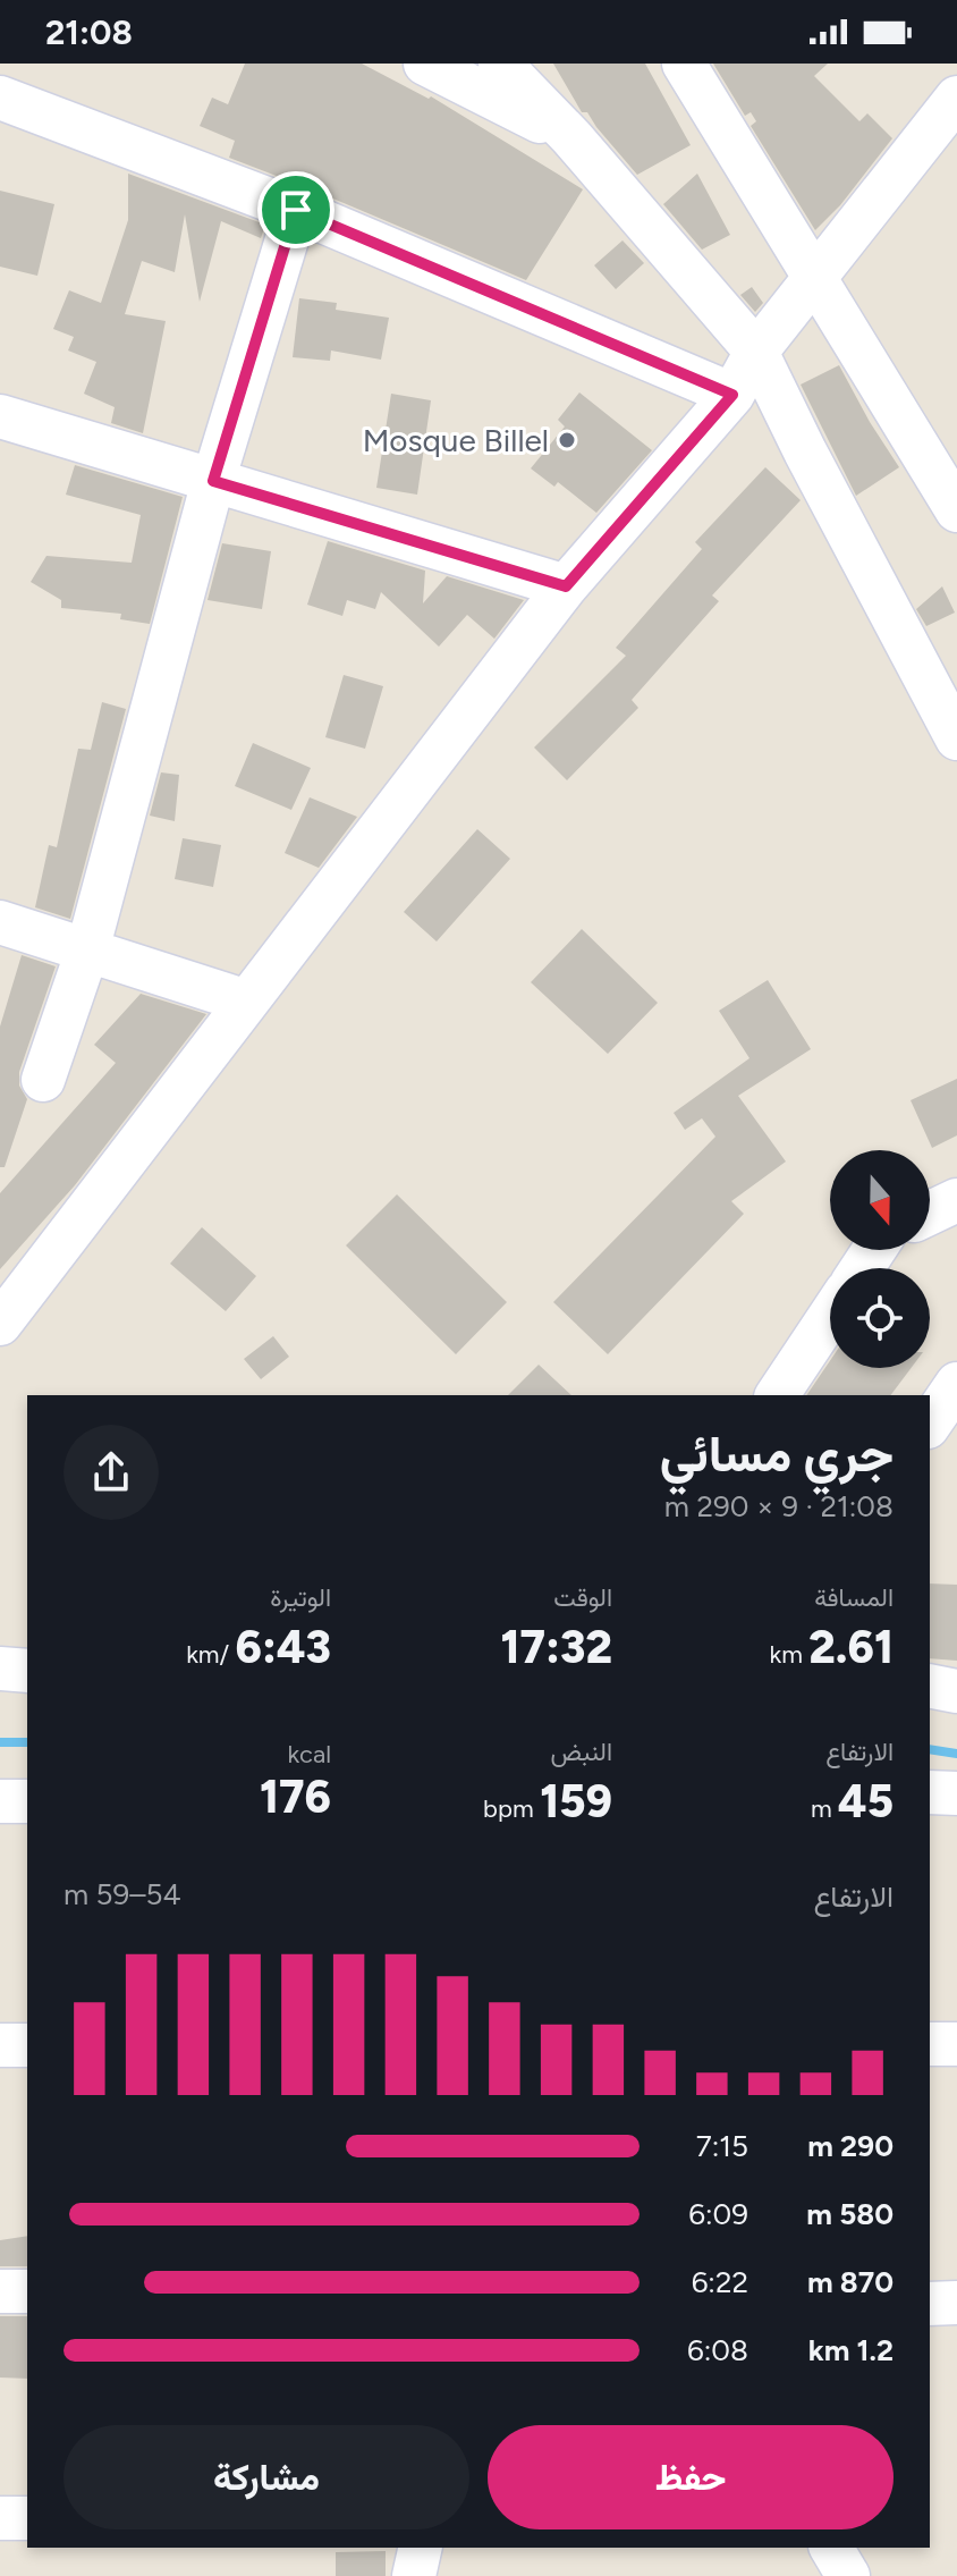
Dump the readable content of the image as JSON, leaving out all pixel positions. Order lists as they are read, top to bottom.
{
  "places": ["Mosque Billel"],
  "north": "bottom",
  "page": {
    "status": "21:08",
    "heading": ["جري مسائي", "21:08 · 9 × 290 m"],
    "stats": [
      ["المسافة", "2.61 km"],
      ["الوقت", "17:32"],
      ["الوتيرة", "6:43 /km"],
      ["الارتفاع", "45 m"],
      ["النبض", "159 bpm"],
      ["kcal", "176"]
    ],
    "chart": ["الارتفاع", "54–59 m"],
    "list": [
      {
        "name": "290 m",
        "note": "7:15"
      },
      {
        "name": "580 m",
        "note": "6:09"
      },
      {
        "name": "870 m",
        "note": "6:22"
      },
      {
        "name": "1.2 km",
        "note": "6:08"
      }
    ],
    "buttons": ["حفظ", "مشاركة"]
  }
}
